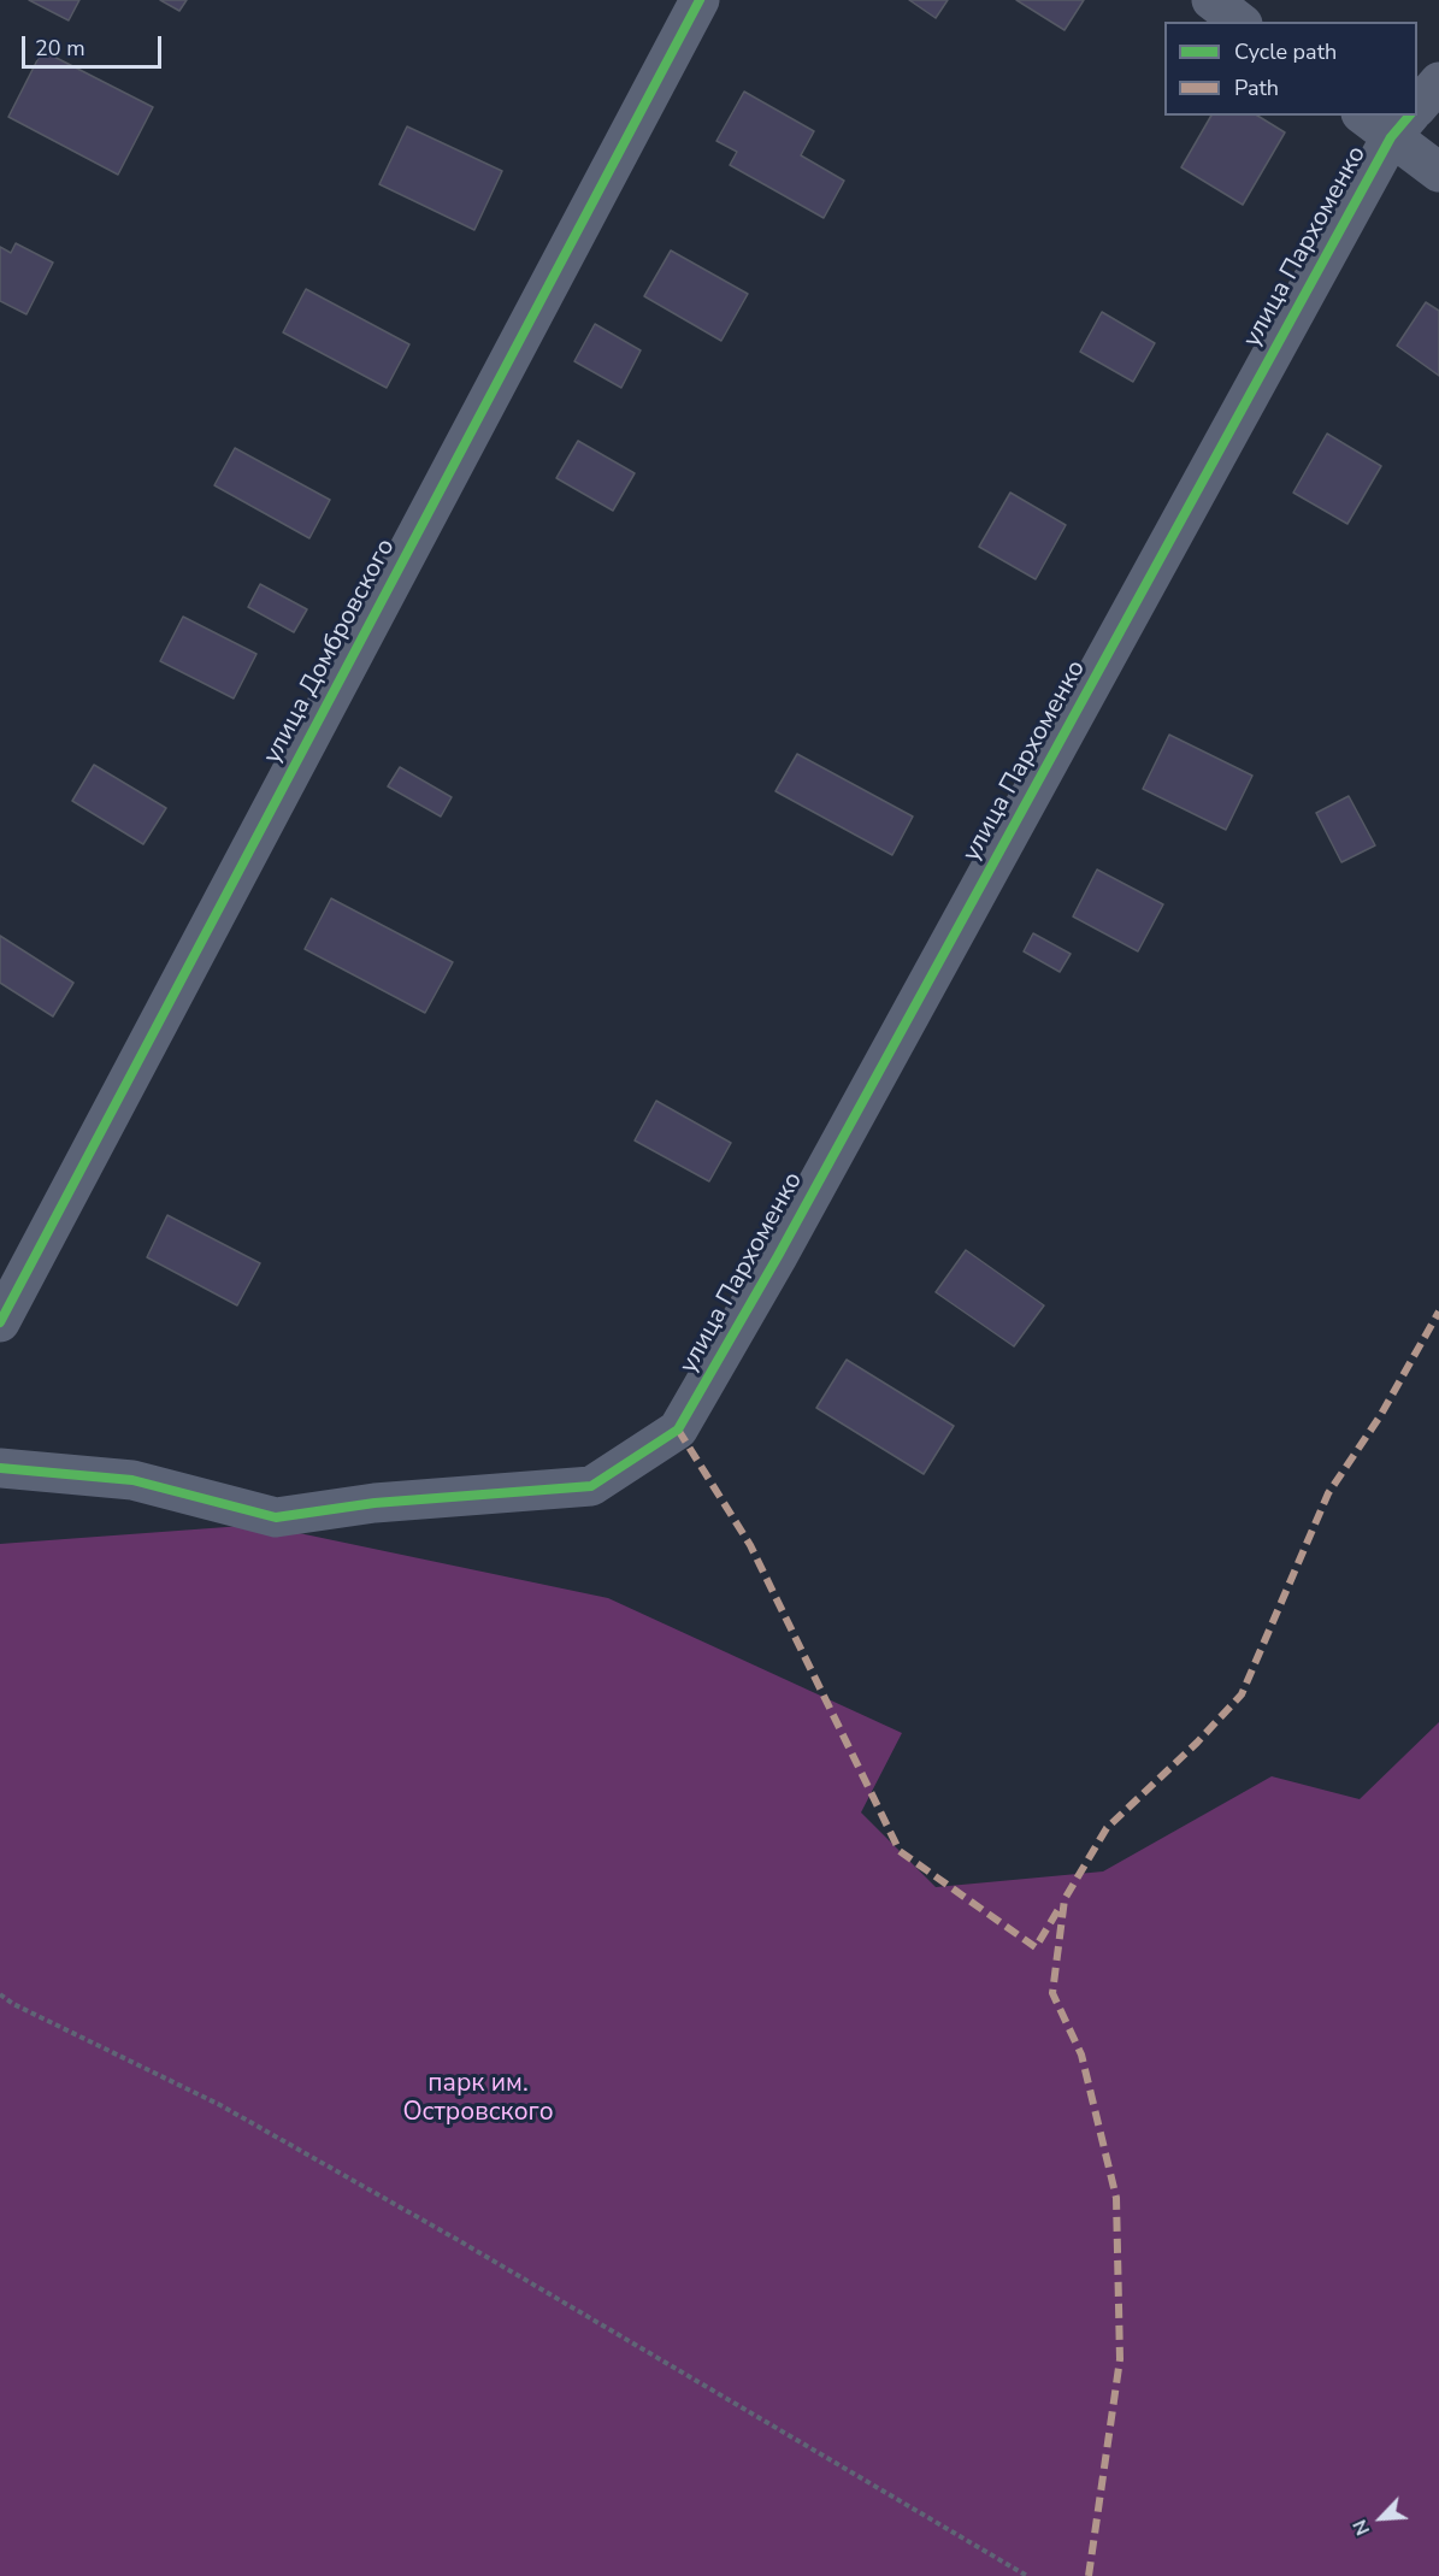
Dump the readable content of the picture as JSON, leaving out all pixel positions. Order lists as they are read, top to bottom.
{
  "streets": {
    "street": ["улица Пархоменко", "улица Домбровского"]
  },
  "parks": ["парк им. Островского"],
  "legend": ["Cycle path", "Path"],
  "scale_bar": "20 m",
  "north": "bottom left"
}
